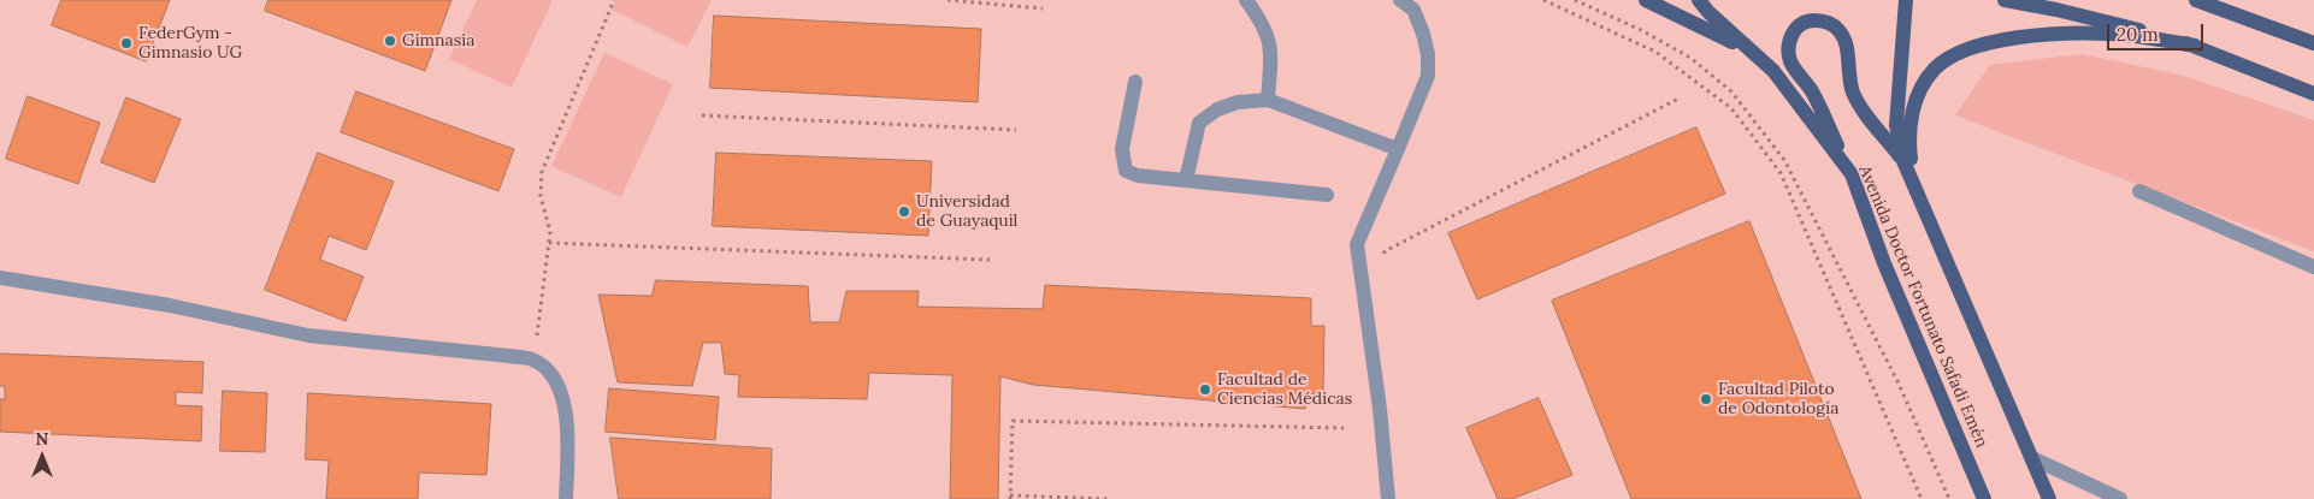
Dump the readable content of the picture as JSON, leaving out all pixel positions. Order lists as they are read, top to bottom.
{
  "streets": {
    "main road": ["Avenida Doctor Fortunato Safadi Emén"]
  },
  "places": [
    "Gimnasia",
    "FederGym - Gimnasio UG",
    "Universidad de Guayaquil",
    "Facultad de Ciencias Médicas",
    "Facultad Piloto de Odontología"
  ],
  "scale_bar": "20 m",
  "north": "top"
}
